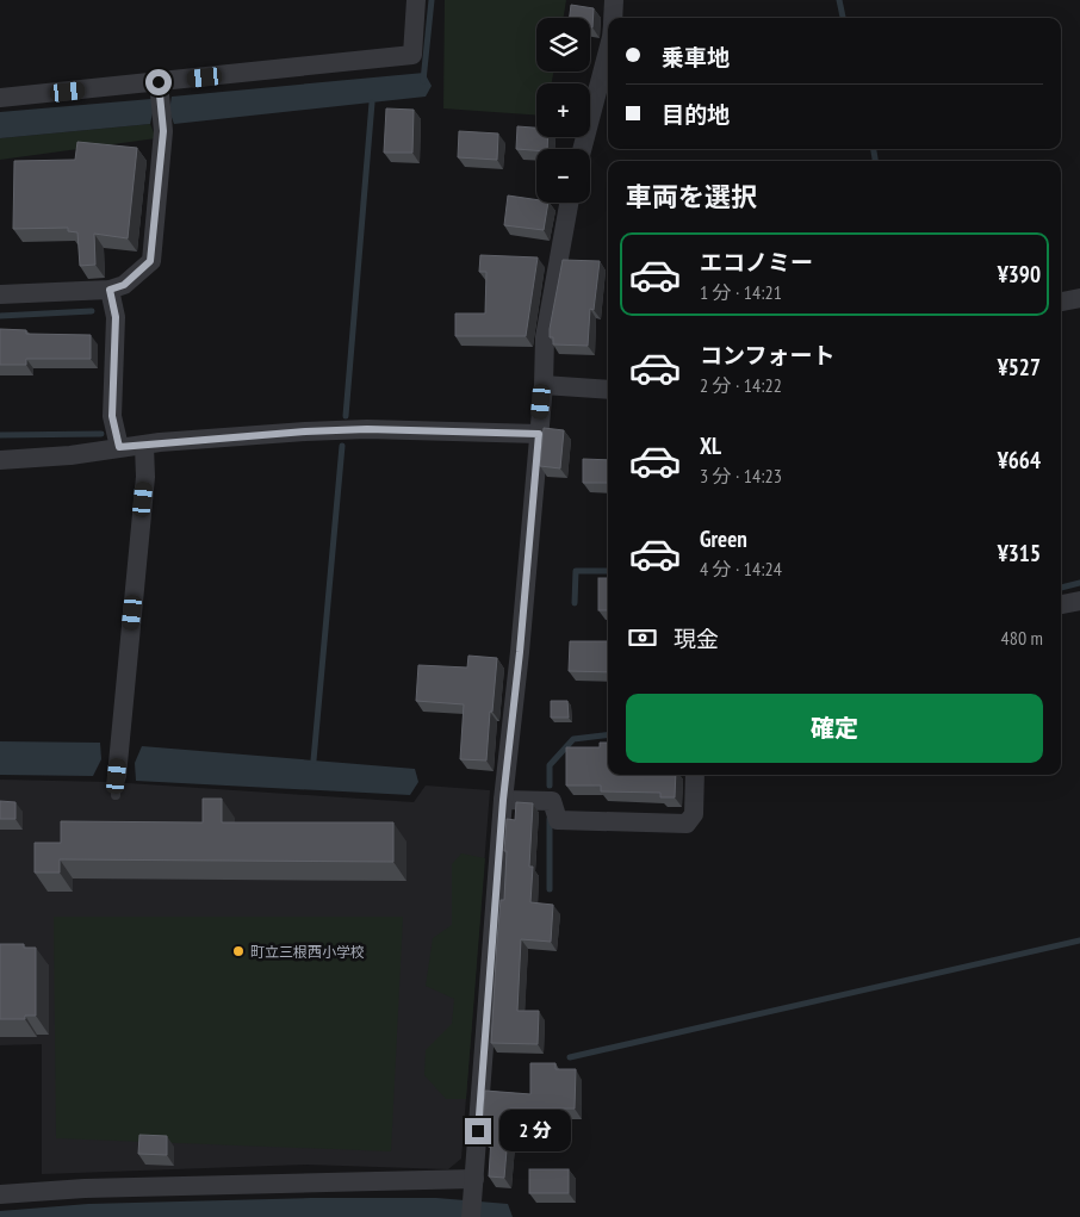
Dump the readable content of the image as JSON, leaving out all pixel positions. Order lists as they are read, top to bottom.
{
  "places": ["町立三根西小学校"],
  "page": {
    "map_buttons": ["+", "−"],
    "banner": ["乗車地", "目的地"],
    "heading": "車両を選択",
    "list": [
      {
        "name": "エコノミー",
        "note": "1 分 · 14:21",
        "value": "¥390"
      },
      {
        "name": "コンフォート",
        "note": "2 分 · 14:22",
        "value": "¥527"
      },
      {
        "name": "XL",
        "note": "3 分 · 14:23",
        "value": "¥664"
      },
      {
        "name": "Green",
        "note": "4 分 · 14:24",
        "value": "¥315"
      }
    ],
    "pay": ["現金", "480 m"],
    "buttons": "確定",
    "bubble": "2 分"
  }
}
